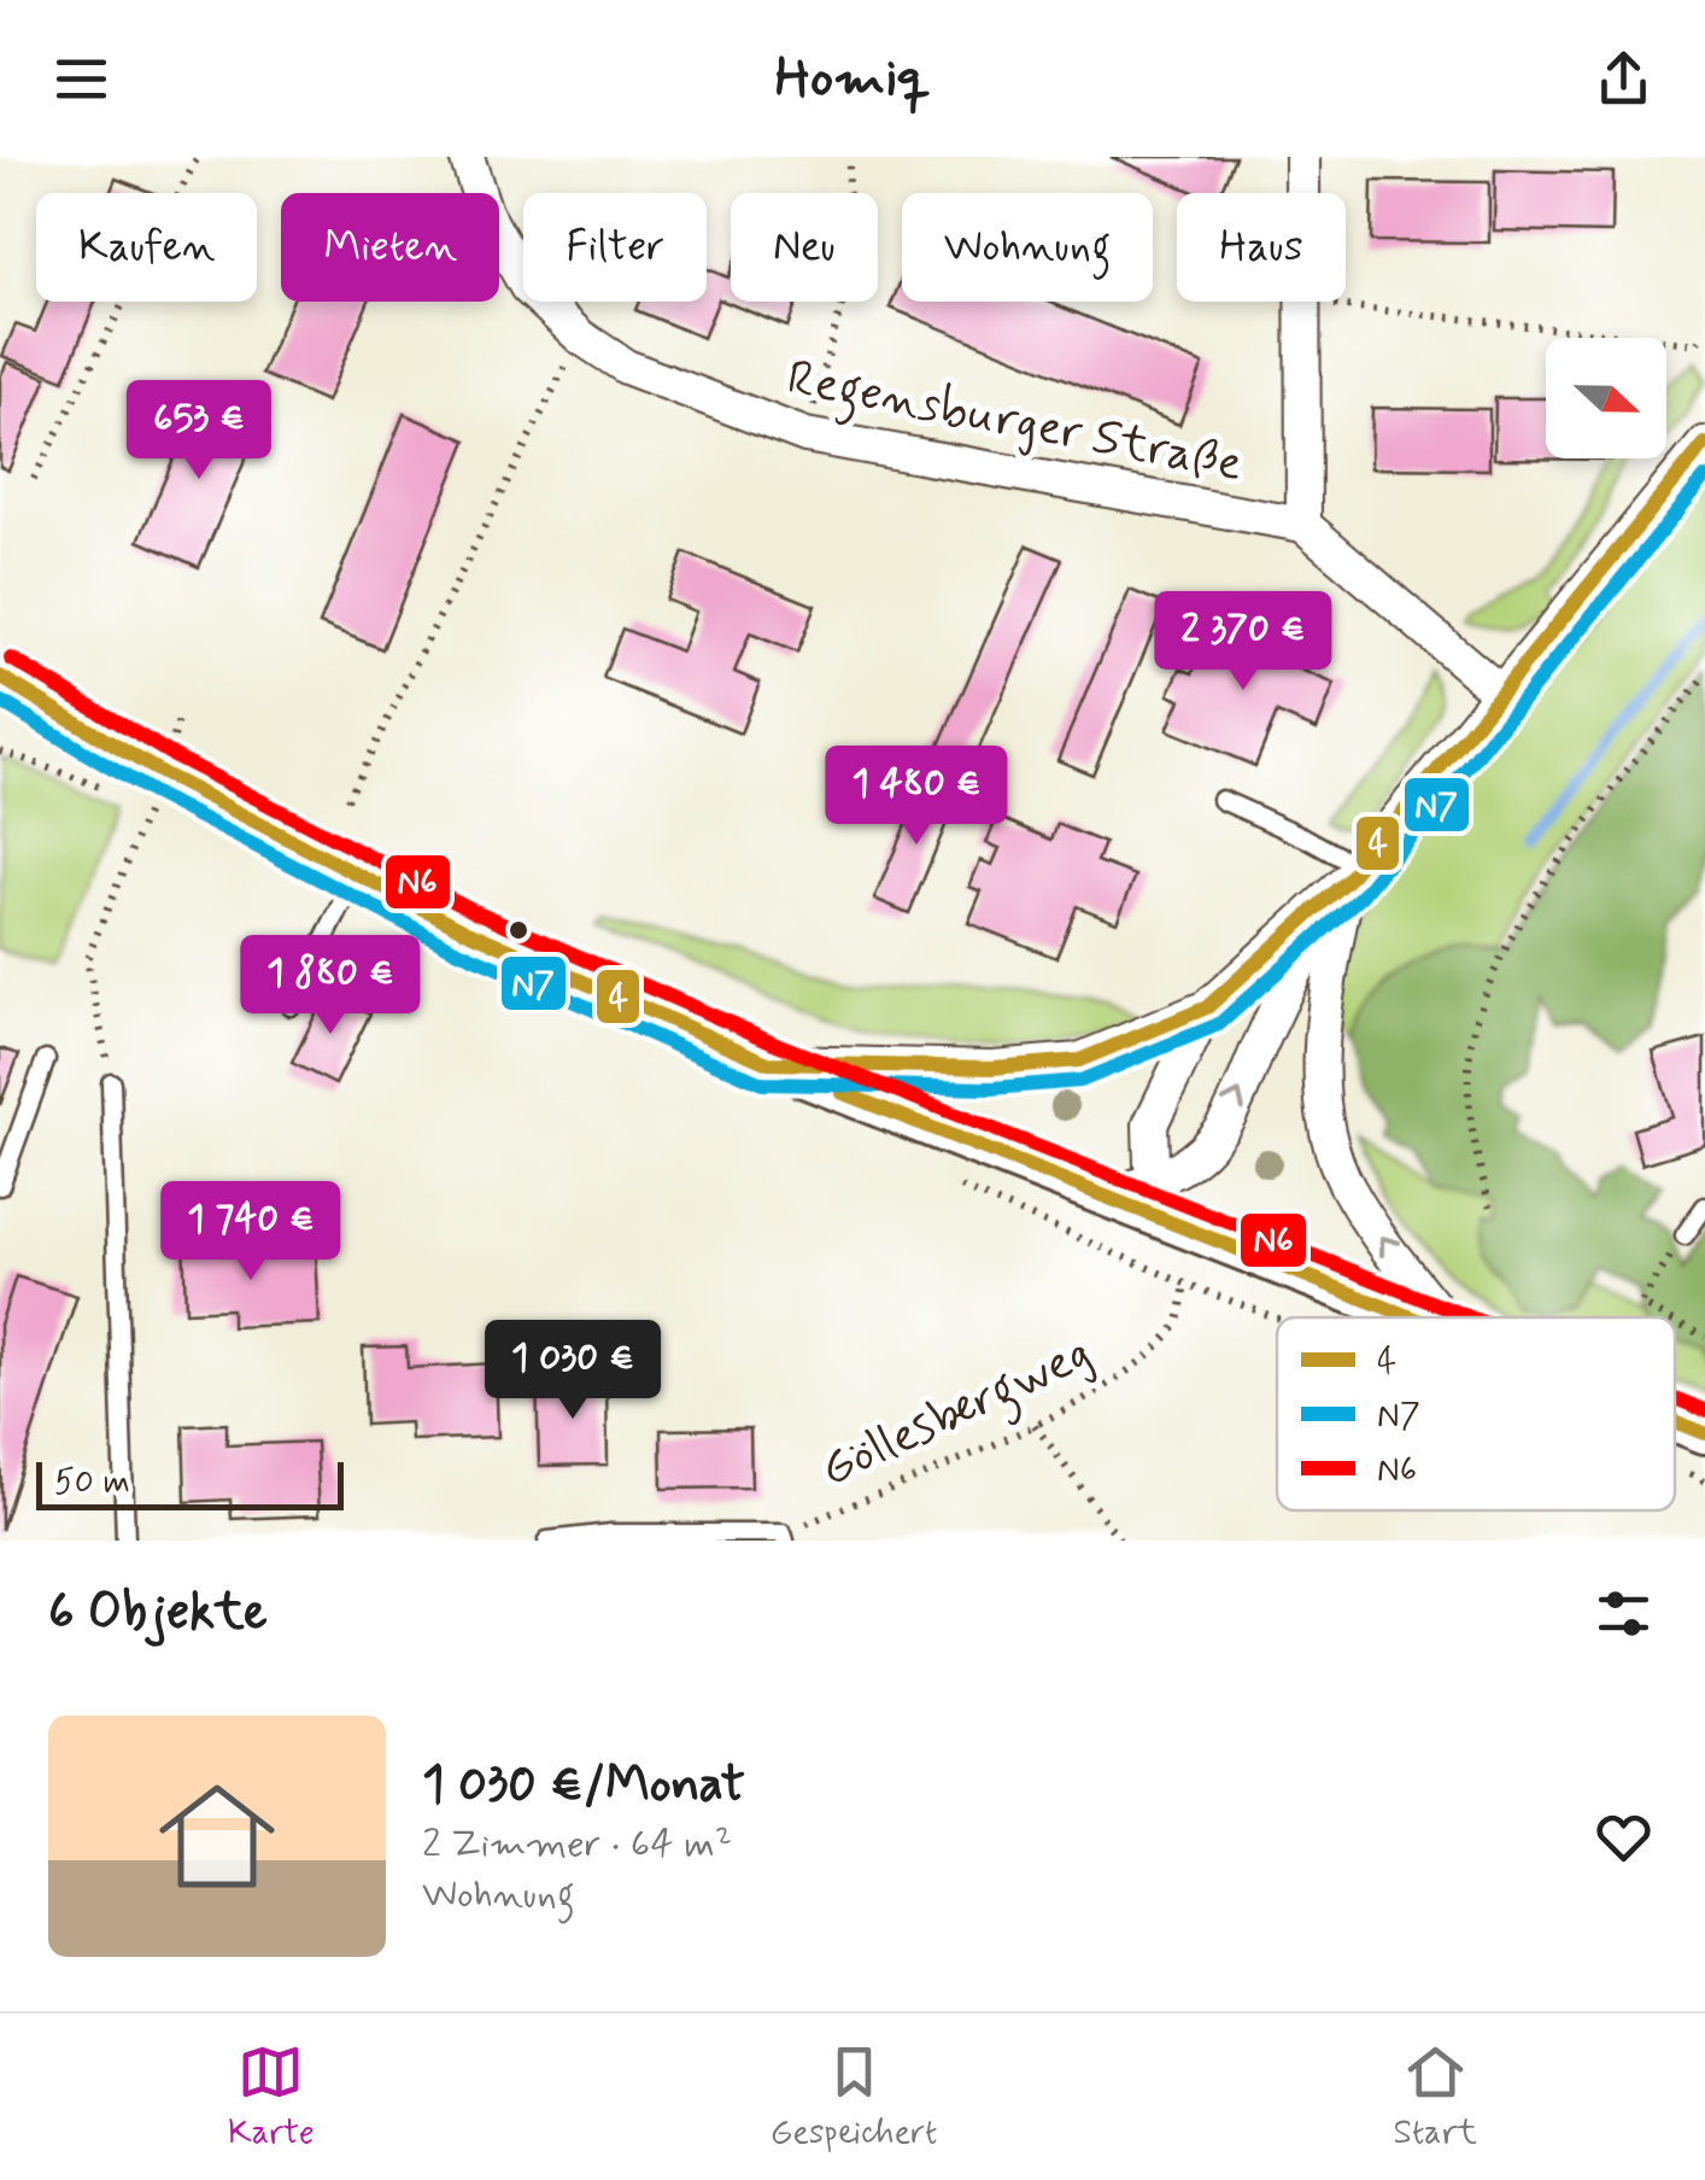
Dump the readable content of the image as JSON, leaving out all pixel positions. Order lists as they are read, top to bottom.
{
  "streets": {
    "street": ["Regensburger Straße"],
    "lane": ["Göllesbergweg"]
  },
  "lines": ["transit line 4", "transit line N7", "transit line N6"],
  "legend": ["4", "N7", "N6"],
  "scale_bar": "50 m",
  "north": "right",
  "page": {
    "header": "Homiq",
    "chip": [
      "Kaufen",
      "Mieten",
      "Filter",
      "Neu",
      "Wohnung",
      "Haus"
    ],
    "price": [
      "653 €",
      "2 370 €",
      "1 480 €",
      "1 880 €",
      "1 740 €",
      "1 030 €"
    ],
    "scale": "50 m",
    "heading": "6 Objekte",
    "list": [
      {
        "name": "1 030 €/Monat",
        "note": "2 Zimmer · 64 m² · Wohnung"
      }
    ],
    "tabs": ["Karte", "Gespeichert", "Start"]
  }
}
